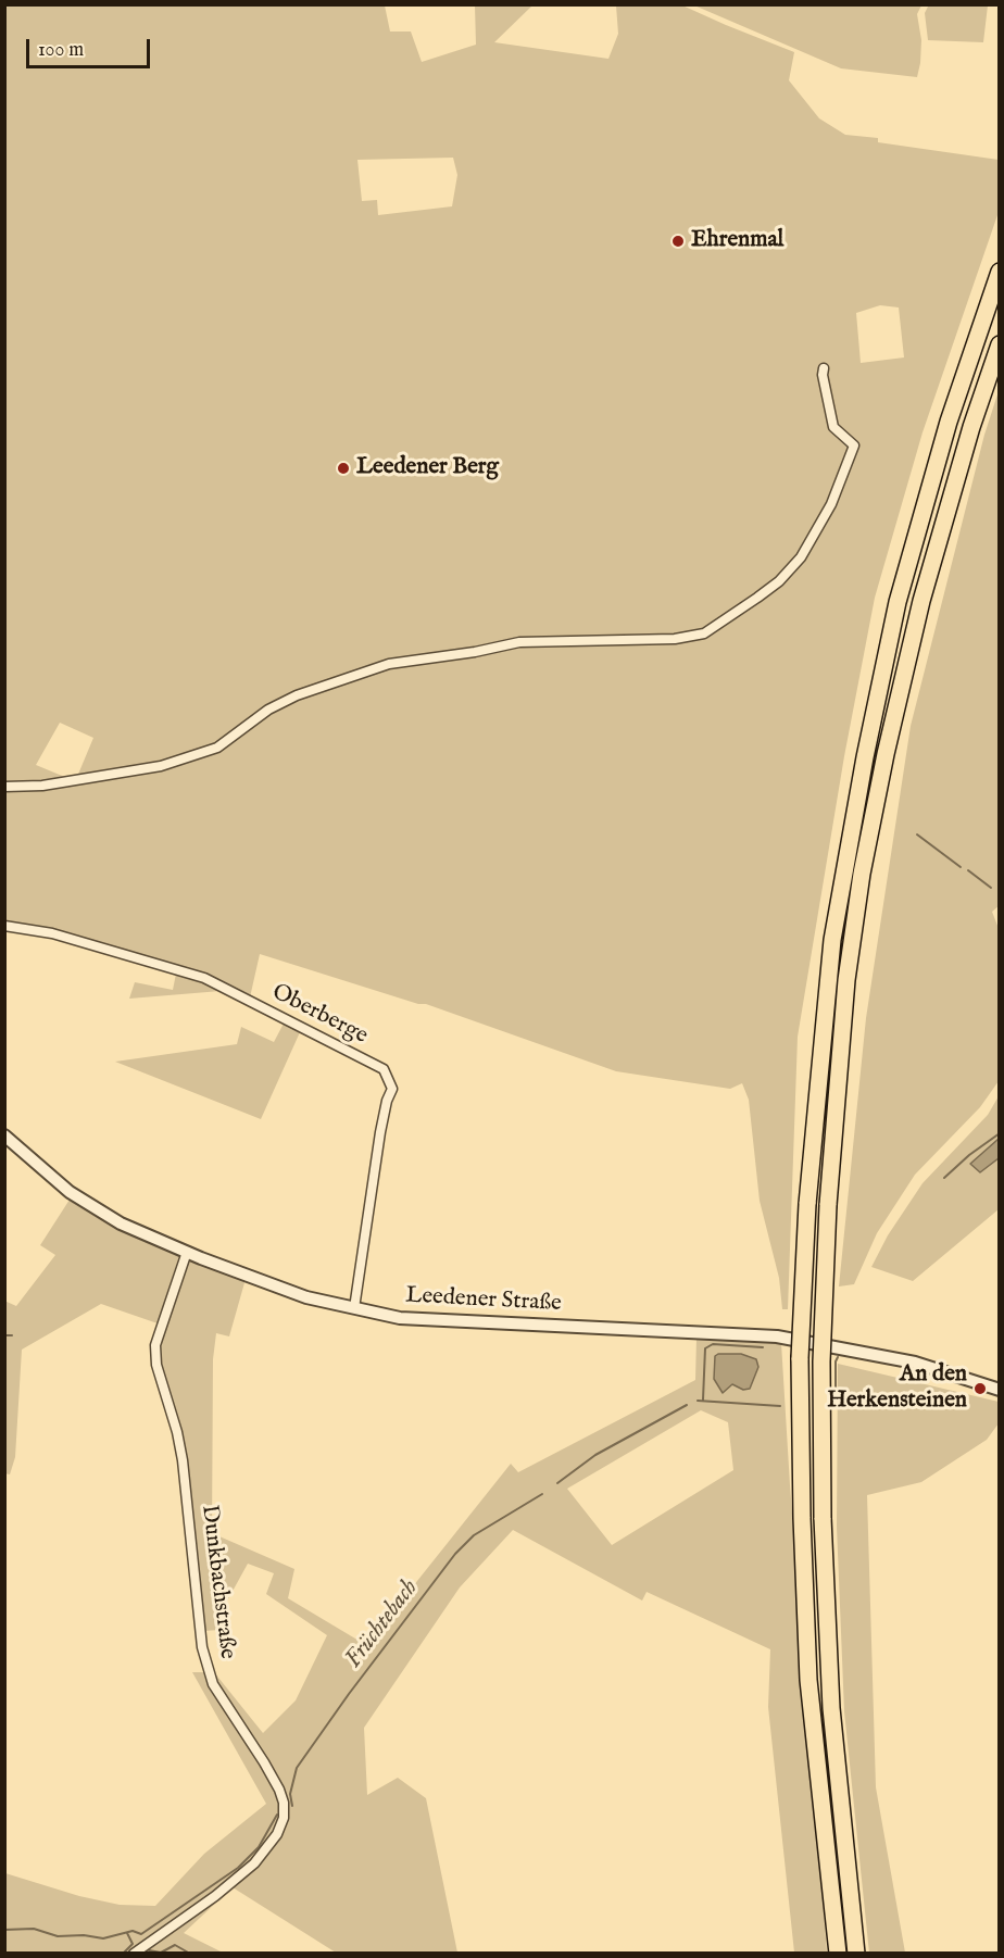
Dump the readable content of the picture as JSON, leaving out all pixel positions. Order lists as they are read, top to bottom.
{
  "streets": {
    "street": ["Oberberge", "Leedener Straße", "Dunkbachstraße"]
  },
  "crossings": [
    ["Oberberge", "Leedener Straße"],
    ["Leedener Straße", "Dunkbachstraße"]
  ],
  "water": ["Früchtebach"],
  "places": ["Ehrenmal", "Leedener Berg", "An den Herkensteinen"],
  "scale_bar": "100 m"
}
